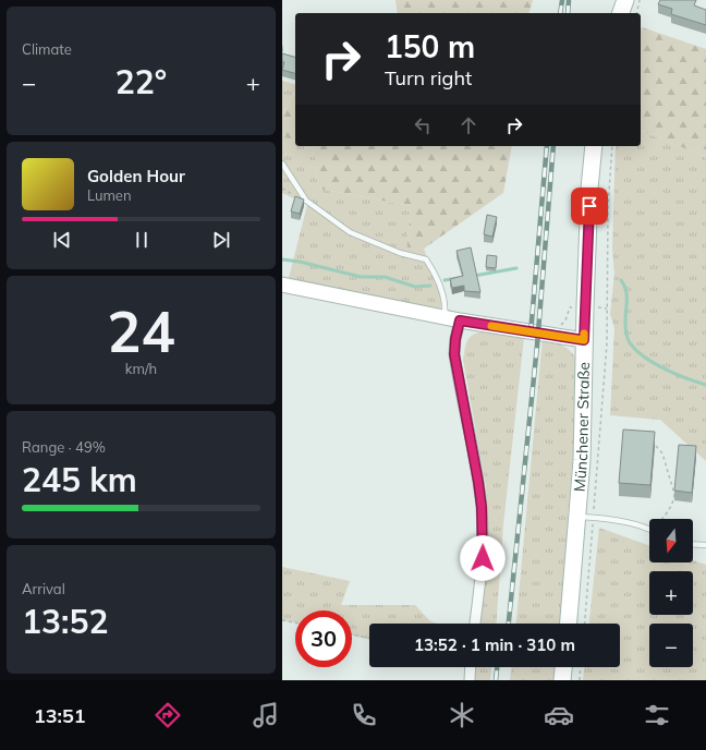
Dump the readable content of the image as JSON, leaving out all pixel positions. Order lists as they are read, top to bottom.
{
  "streets": {
    "main road": ["Münchener Straße"]
  },
  "north": "bottom",
  "page": {
    "tile": [
      "Climate",
      ["24", "km/h"],
      ["Range · 49%", "245 km"],
      ["Arrival", "13:52"]
    ],
    "turn": ["150 m", "Turn right"],
    "heat": ["−", "22°", "+"],
    "song": ["Golden Hour", "Lumen"],
    "map_buttons": ["+", "−"],
    "limit": "30",
    "trip": "13:52 · 1 min · 310 m",
    "tabs": "13:51"
  }
}
